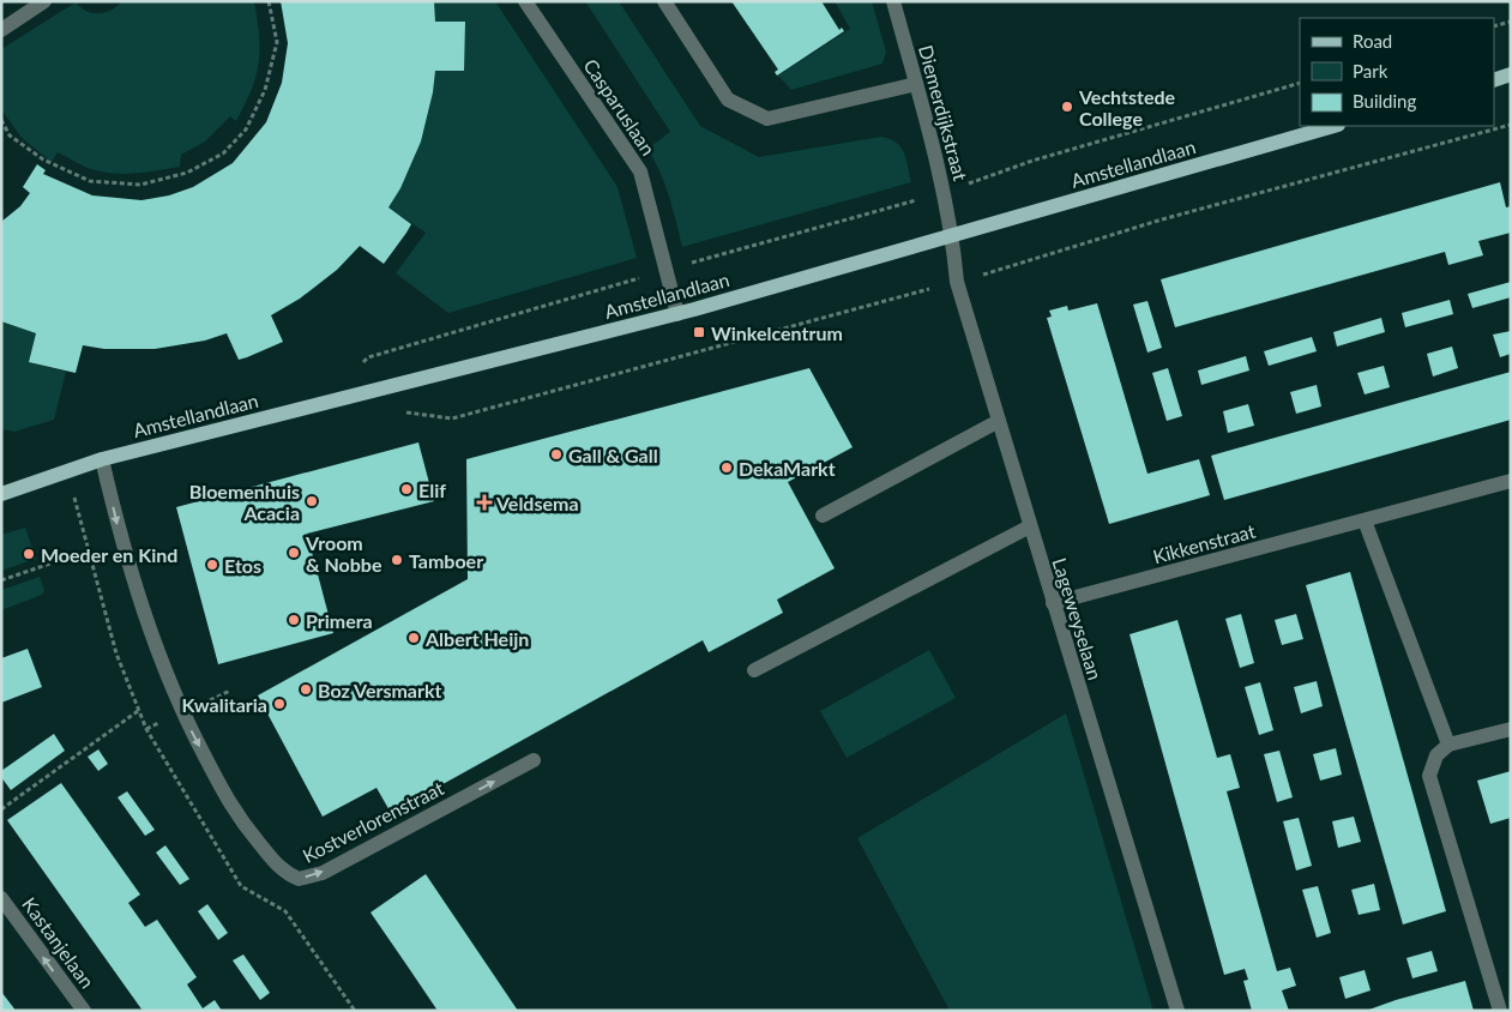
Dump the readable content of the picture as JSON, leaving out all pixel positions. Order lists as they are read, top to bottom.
{
  "streets": {
    "main road": ["Amstellandlaan"],
    "street": [
      "Casparuslaan",
      "Diemerdijkstraat",
      "Kikkenstraat",
      "Lageweyselaan",
      "Kostverlorenstraat",
      "Kastanjelaan"
    ]
  },
  "crossings": [
    ["Casparuslaan", "Amstellandlaan"],
    ["Diemerdijkstraat", "Amstellandlaan"],
    ["Diemerdijkstraat", "Lageweyselaan"],
    ["Amstellandlaan", "Lageweyselaan"],
    ["Amstellandlaan", "Kostverlorenstraat"],
    ["Kikkenstraat", "Lageweyselaan"]
  ],
  "one_way": ["Kastanjelaan"],
  "places": {
    "other": [
      "Vechtstede College",
      "Gall & Gall",
      "DekaMarkt",
      "Elif",
      "Bloemenhuis Acacia",
      "Vroom & Nobbe",
      "Moeder en Kind",
      "Tamboer",
      "Etos",
      "Primera",
      "Albert Heijn",
      "Boz Versmarkt",
      "Kwalitaria"
    ],
    "transit": ["Winkelcentrum"],
    "health": ["Veldsema"]
  },
  "legend": ["Road", "Park", "Building"]
}
